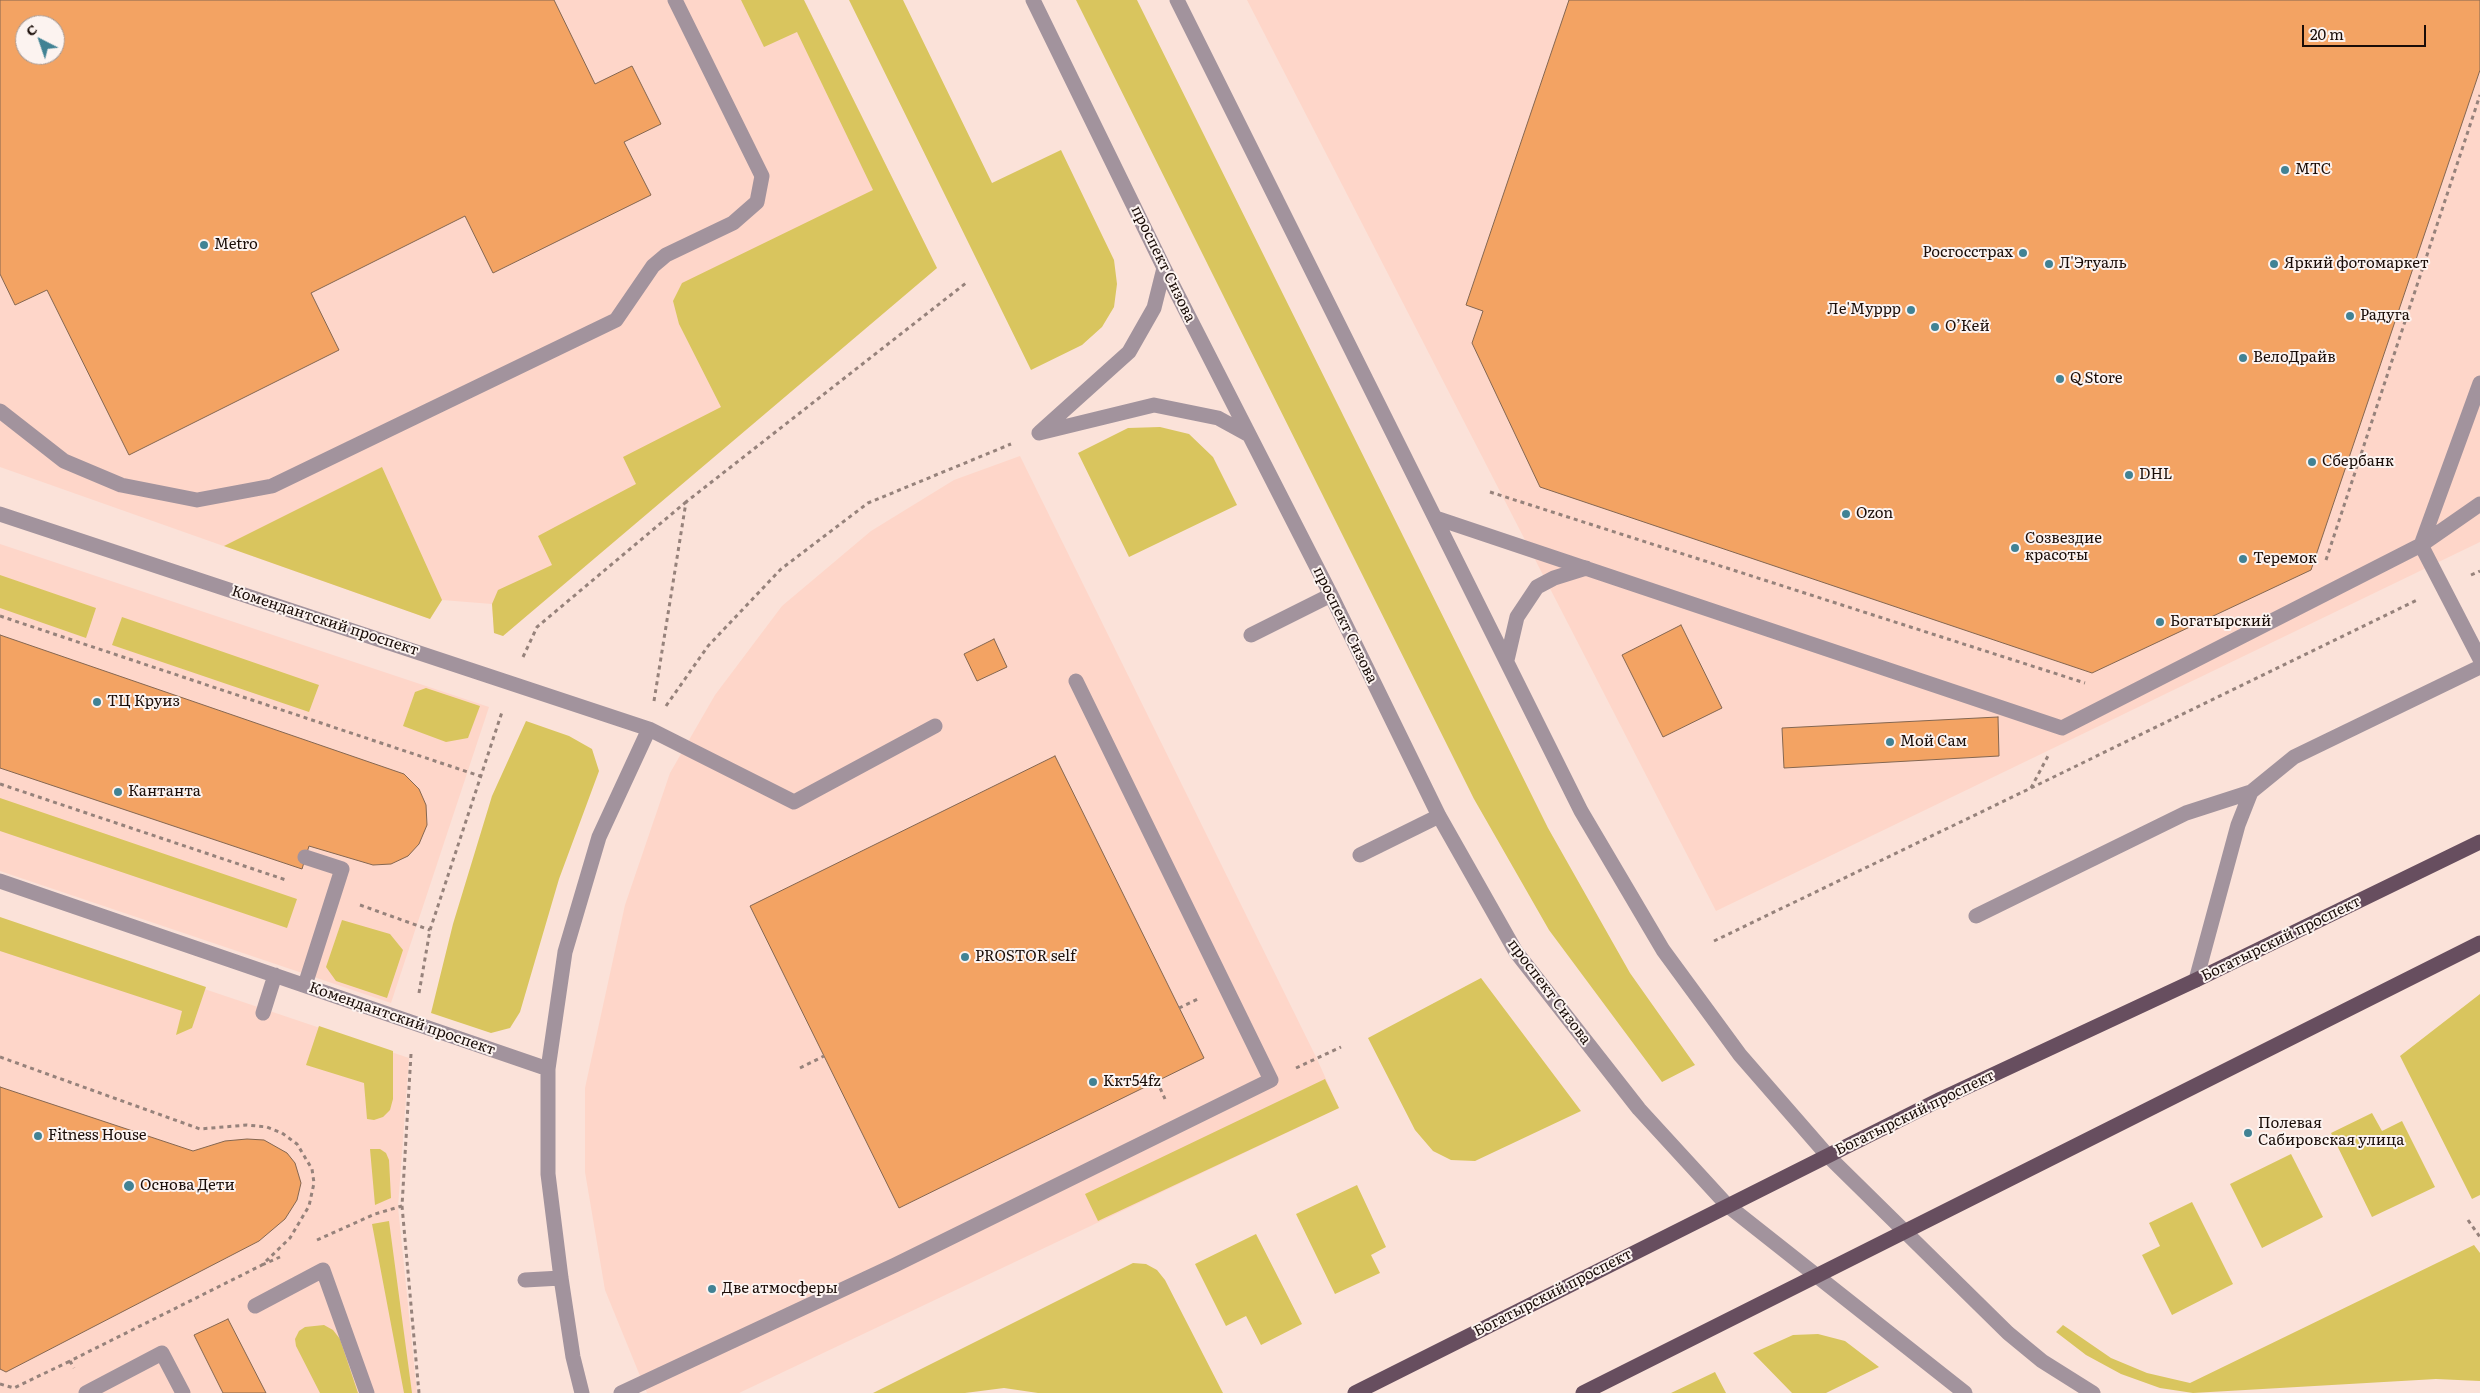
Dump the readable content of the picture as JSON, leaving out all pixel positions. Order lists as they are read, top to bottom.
{
  "streets": {
    "main road": ["Богатырский проспект"],
    "street": ["проспект Сизова", "Комендантский проспект"]
  },
  "crossings": [
    ["проспект Сизова", "Богатырский проспект"]
  ],
  "places": [
    "МТС",
    "Metro",
    "Росгосстрах",
    "Л'Этуаль",
    "Яркий фотомаркет",
    "Ле'Муррр",
    "Радуга",
    "О’Кей",
    "ВелоДрайв",
    "Q Store",
    "Сбербанк",
    "DHL",
    "Ozon",
    "Созвездие красоты",
    "Теремок",
    "Богатырский",
    "ТЦ Круиз",
    "Мой Сам",
    "Кантанта",
    "PROSTOR self",
    "Kкт54fz",
    "Полевая Сабировская улица",
    "Fitness House",
    "Основа Дети",
    "Две атмосферы"
  ],
  "scale_bar": "20 m",
  "north": "top left"
}
